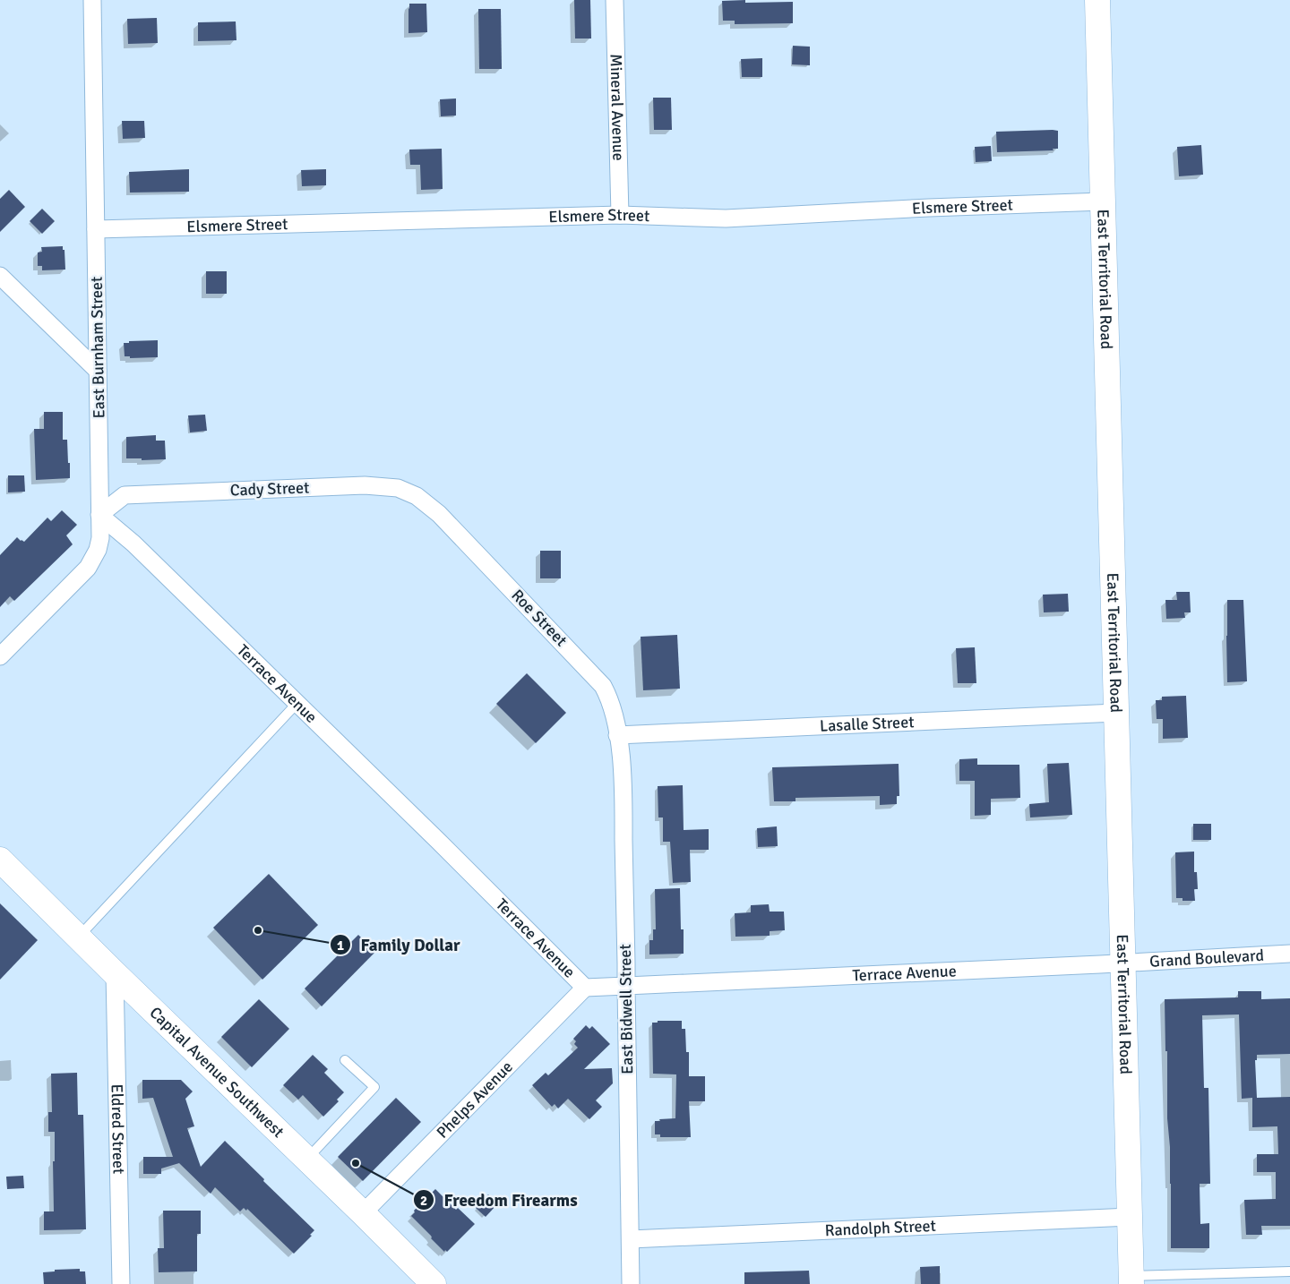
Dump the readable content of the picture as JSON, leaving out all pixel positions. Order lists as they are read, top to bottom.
{
  "streets": {
    "street": [
      "Mineral Avenue",
      "Elsmere Street",
      "East Territorial Road",
      "East Burnham Street",
      "Cady Street",
      "Roe Street",
      "Terrace Avenue",
      "Lasalle Street",
      "Grand Boulevard",
      "East Bidwell Street",
      "Capital Avenue Southwest",
      "Phelps Avenue",
      "Eldred Street",
      "Randolph Street"
    ]
  },
  "crossings": [
    ["Mineral Avenue", "Elsmere Street"],
    ["Elsmere Street", "East Territorial Road"],
    ["Elsmere Street", "East Burnham Street"],
    ["East Territorial Road", "Terrace Avenue"],
    ["East Territorial Road", "Lasalle Street"],
    ["East Territorial Road", "Grand Boulevard"],
    ["East Territorial Road", "Randolph Street"],
    ["East Burnham Street", "Cady Street"],
    ["East Burnham Street", "Terrace Avenue"],
    ["Cady Street", "Roe Street"],
    ["Cady Street", "Terrace Avenue"],
    ["Roe Street", "Lasalle Street"],
    ["Roe Street", "East Bidwell Street"],
    ["Terrace Avenue", "Grand Boulevard"],
    ["Terrace Avenue", "East Bidwell Street"],
    ["Terrace Avenue", "Phelps Avenue"],
    ["Lasalle Street", "East Bidwell Street"],
    ["East Bidwell Street", "Randolph Street"],
    ["Capital Avenue Southwest", "Phelps Avenue"],
    ["Capital Avenue Southwest", "Eldred Street"]
  ],
  "places": ["Family Dollar", "Freedom Firearms"]
}
